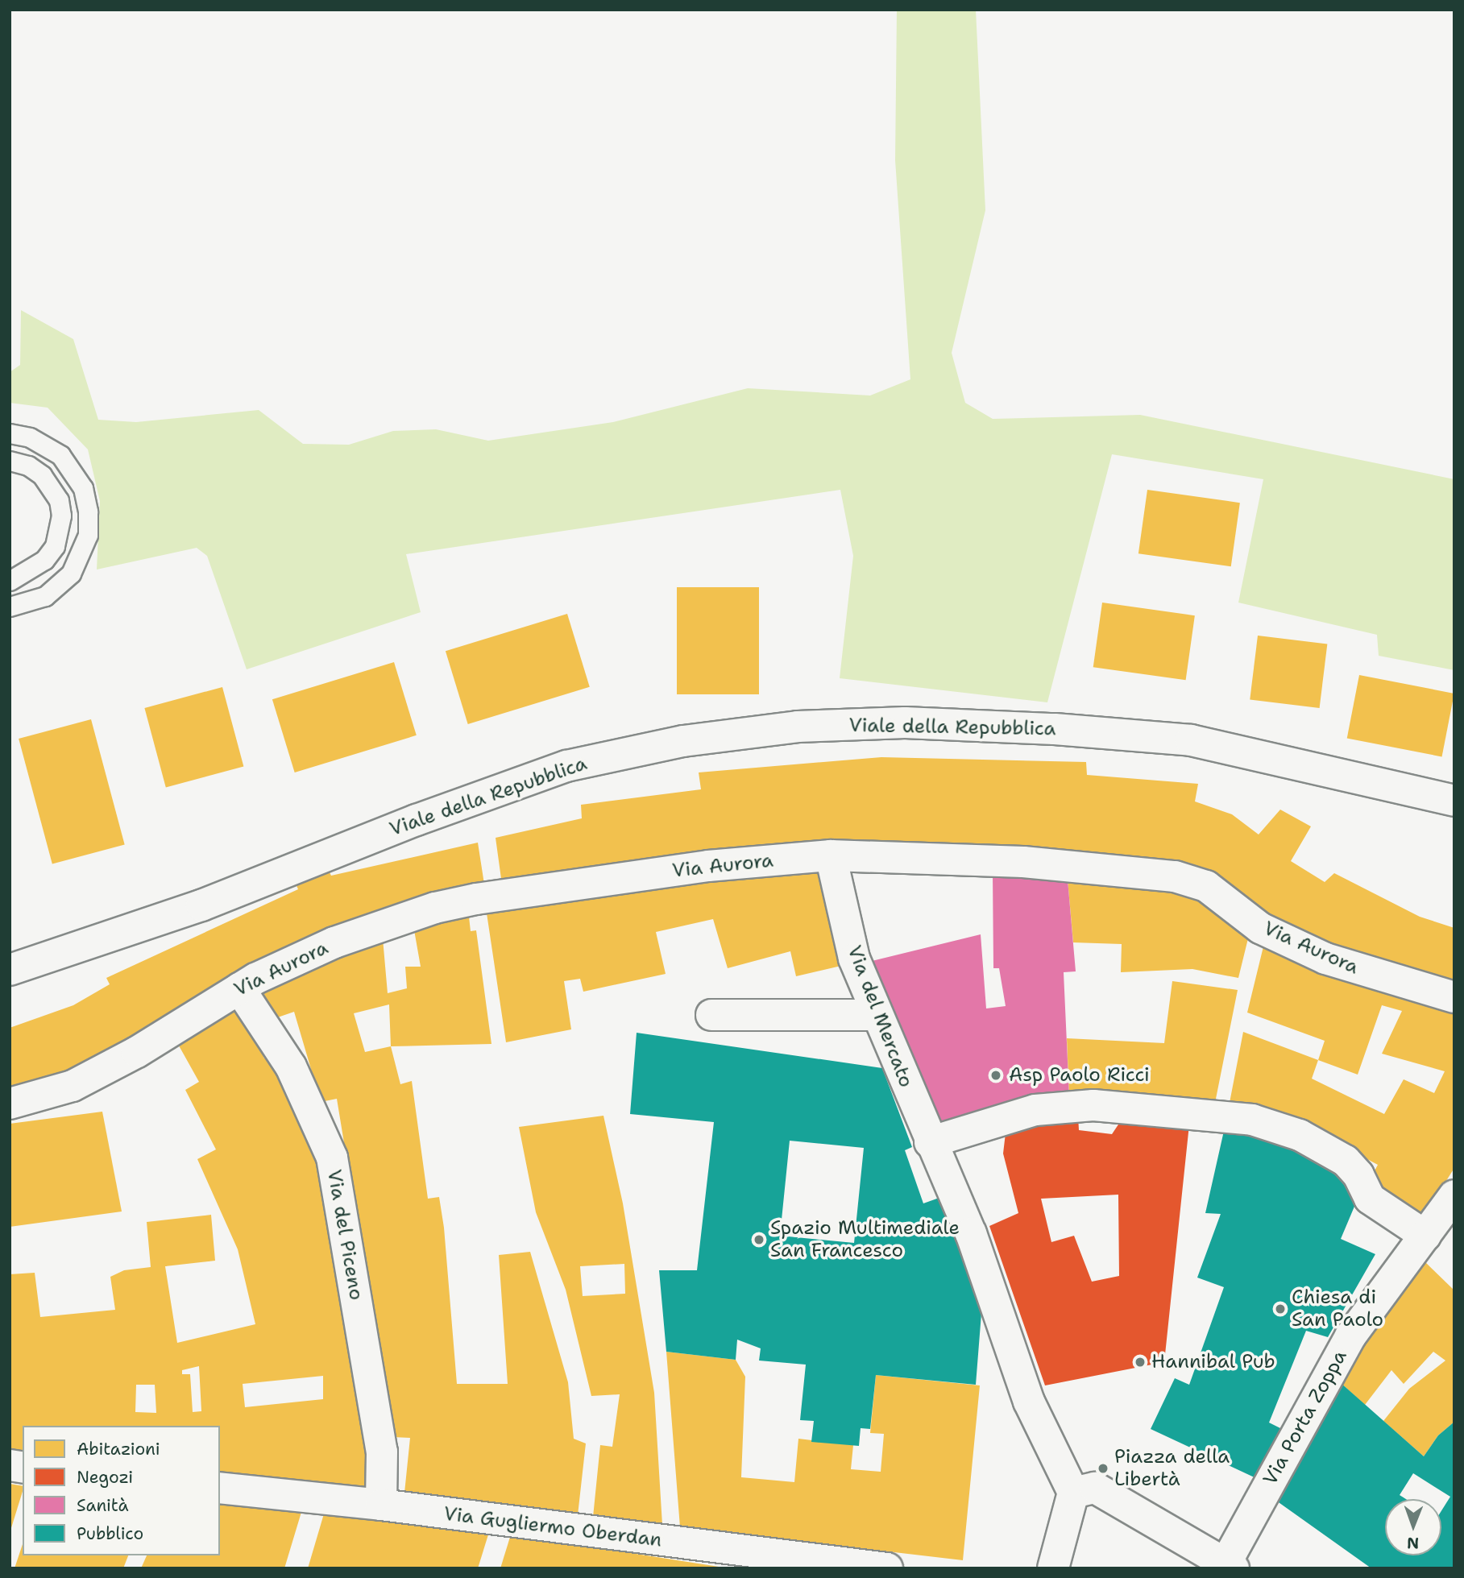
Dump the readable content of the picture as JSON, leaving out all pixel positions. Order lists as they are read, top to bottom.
{
  "streets": {
    "street": [
      "Viale della Repubblica",
      "Via Aurora",
      "Via del Mercato",
      "Via del Piceno",
      "Via Porta Zoppa",
      "Via Gugliermo Oberdan"
    ]
  },
  "crossings": [
    ["Via Aurora", "Via del Mercato"],
    ["Via Aurora", "Via del Piceno"],
    ["Via del Piceno", "Via Gugliermo Oberdan"]
  ],
  "places": [
    "Asp Paolo Ricci",
    "Spazio Multimediale San Francesco",
    "Chiesa di San Paolo",
    "Hannibal Pub",
    "Piazza della Libertà"
  ],
  "legend": [
    "Abitazioni",
    "Negozi",
    "Sanità",
    "Pubblico"
  ],
  "north": "bottom"
}
